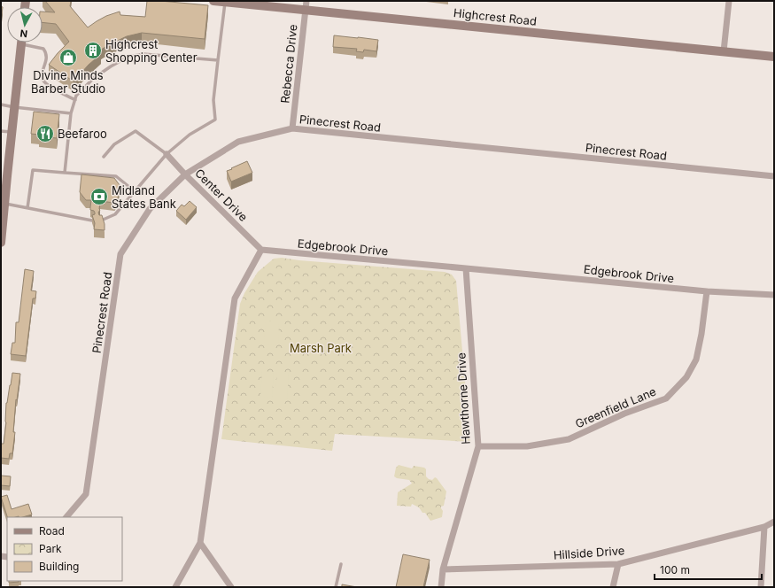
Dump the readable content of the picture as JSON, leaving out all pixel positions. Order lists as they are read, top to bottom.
{
  "streets": {
    "street": [
      "Highcrest Road",
      "Rebecca Drive",
      "Pinecrest Road",
      "Center Drive",
      "Edgebrook Drive",
      "Hawthorne Drive",
      "Greenfield Lane",
      "Hillside Drive"
    ]
  },
  "crossings": [
    ["Highcrest Road", "Rebecca Drive"],
    ["Rebecca Drive", "Pinecrest Road"],
    ["Pinecrest Road", "Center Drive"],
    ["Center Drive", "Edgebrook Drive"],
    ["Edgebrook Drive", "Hawthorne Drive"],
    ["Edgebrook Drive", "Greenfield Lane"],
    ["Hawthorne Drive", "Greenfield Lane"],
    ["Hawthorne Drive", "Hillside Drive"]
  ],
  "parks": ["Marsh Park"],
  "places": {
    "building": ["Highcrest Shopping Center"],
    "shop": ["Divine Minds Barber Studio"],
    "restaurant": ["Beefaroo"],
    "bank": ["Midland States Bank"]
  },
  "legend": ["Road", "Park", "Building"],
  "scale_bar": "100 m",
  "north": "bottom"
}
